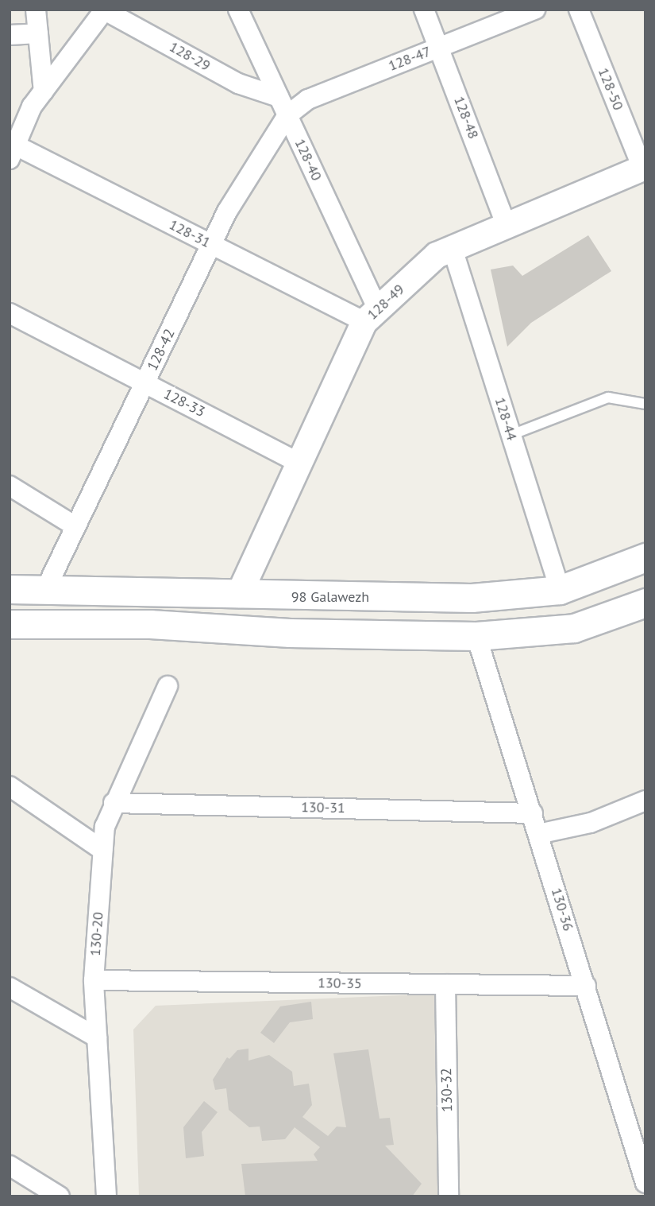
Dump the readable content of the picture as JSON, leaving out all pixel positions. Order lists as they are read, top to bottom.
{
  "streets": {
    "main road": ["98 Galawezh"],
    "street": [
      "128-29",
      "128-47",
      "128-50",
      "128-48",
      "128-40",
      "128-31",
      "128-49",
      "128-42",
      "128-33",
      "128-44",
      "130-31",
      "130-36",
      "130-20",
      "130-35",
      "130-32"
    ]
  },
  "crossings": [
    ["128-29", "128-40"],
    ["128-47", "128-48"],
    ["128-47", "128-40"],
    ["128-47", "128-42"],
    ["128-50", "128-49"],
    ["128-48", "128-49"],
    ["128-40", "128-31"],
    ["128-40", "128-49"],
    ["128-40", "128-42"],
    ["128-31", "128-49"],
    ["128-31", "128-42"],
    ["128-49", "128-33"],
    ["128-49", "128-44"],
    ["128-49", "98 Galawezh"],
    ["128-42", "128-33"],
    ["128-42", "98 Galawezh"],
    ["128-44", "98 Galawezh"],
    ["130-31", "130-36"],
    ["130-31", "130-20"],
    ["130-36", "130-35"],
    ["130-20", "130-35"],
    ["130-35", "130-32"]
  ]
}
